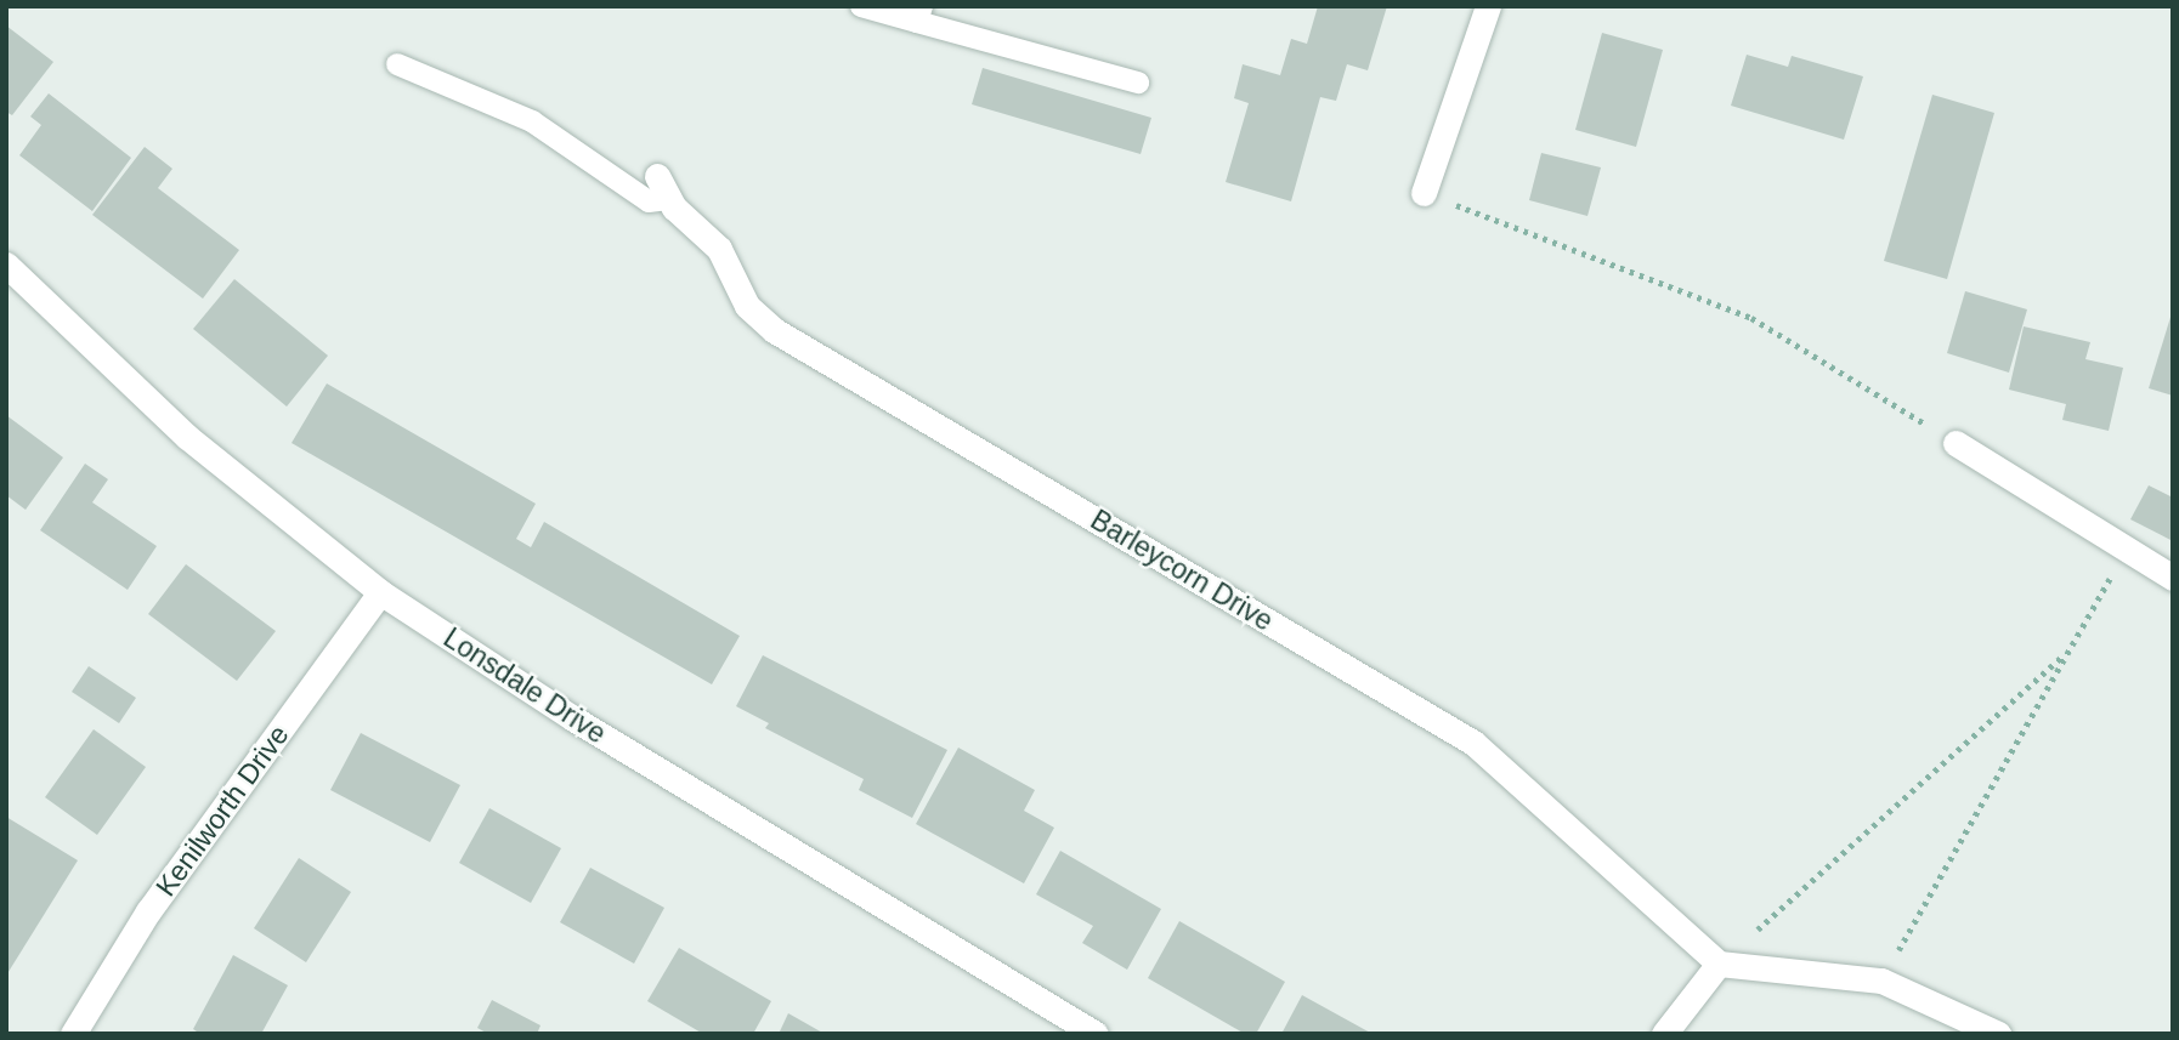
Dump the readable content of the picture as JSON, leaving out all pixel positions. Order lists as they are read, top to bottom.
{
  "streets": {
    "street": ["Barleycorn Drive", "Lonsdale Drive", "Kenilworth Drive"]
  },
  "crossings": [
    ["Lonsdale Drive", "Kenilworth Drive"]
  ]
}
